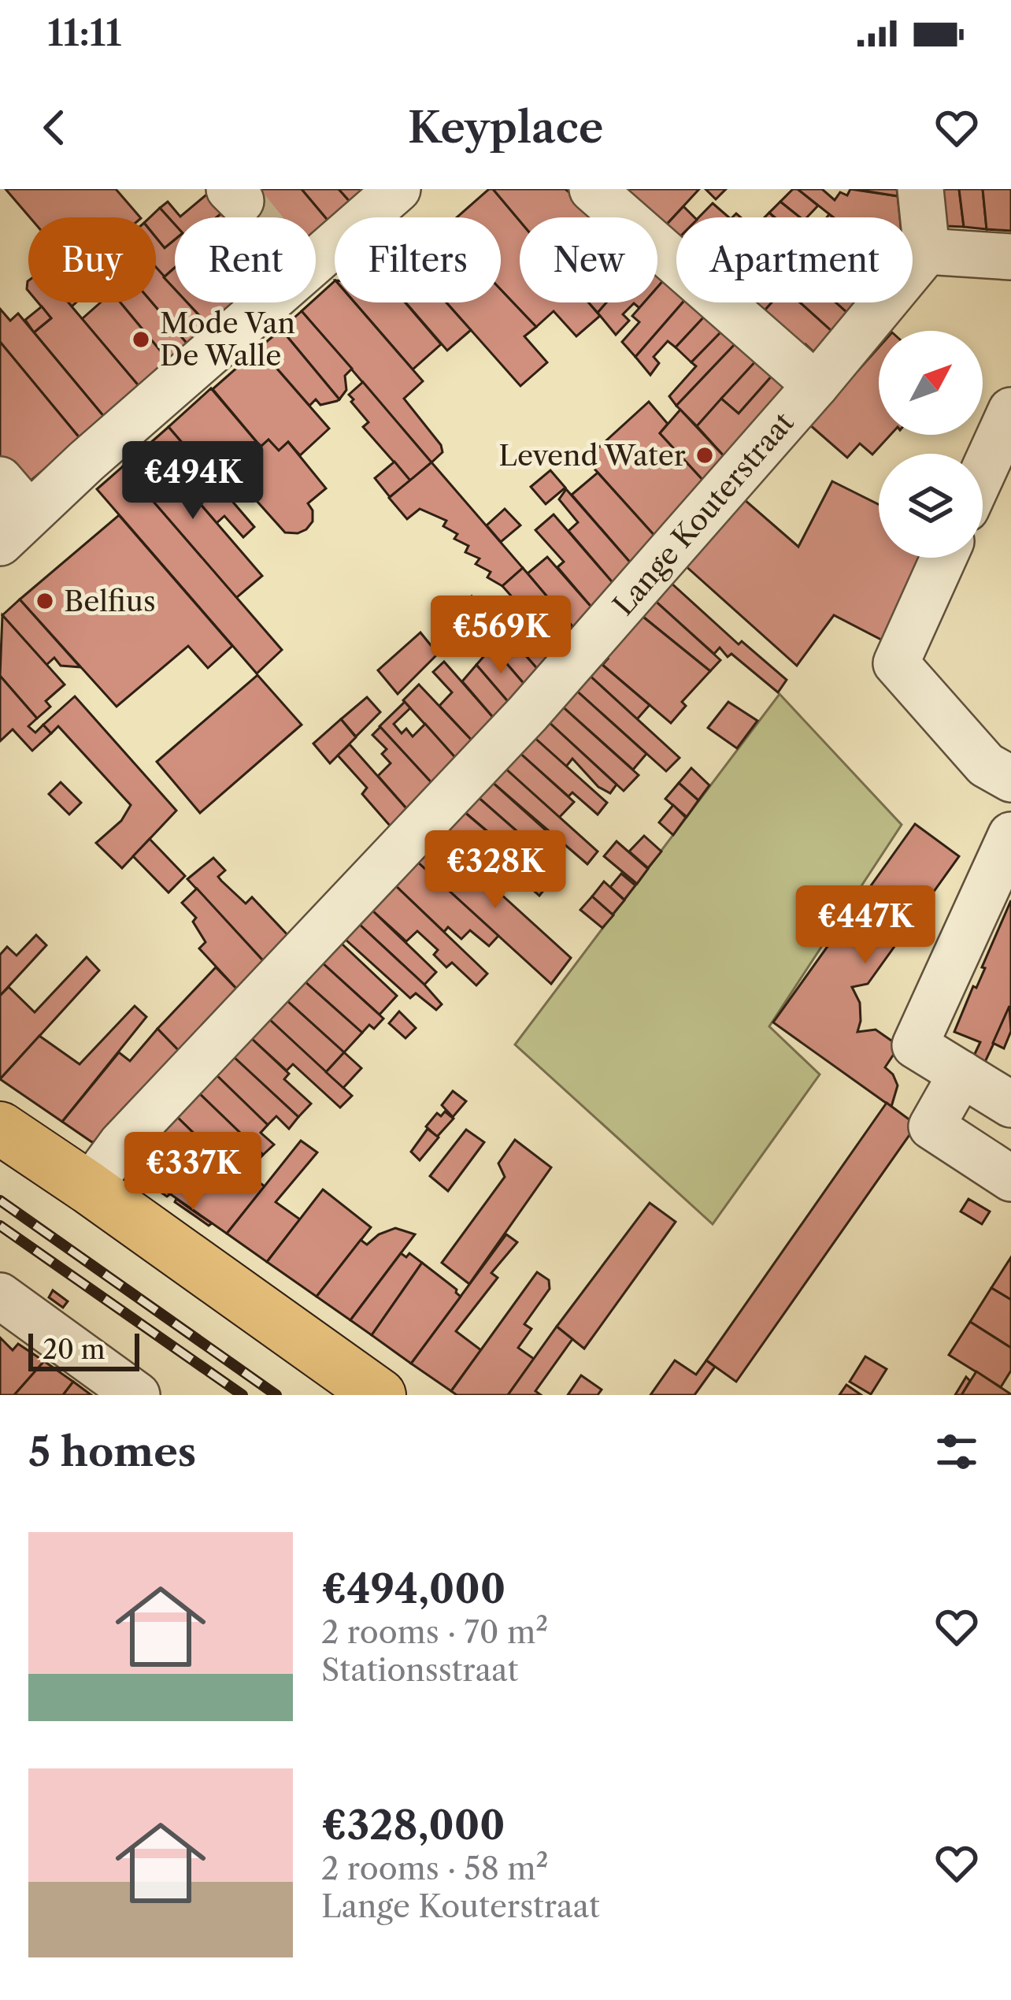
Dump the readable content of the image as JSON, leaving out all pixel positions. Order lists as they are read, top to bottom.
{
  "streets": {
    "street": ["Lange Kouterstraat"]
  },
  "places": ["Mode Van De Walle", "Levend Water", "Belfius"],
  "scale_bar": "20 m",
  "north": "top right",
  "page": {
    "status": "11:11",
    "header": "Keyplace",
    "chip": [
      "Buy",
      "Rent",
      "Filters",
      "New",
      "Apartment"
    ],
    "price": [
      "€494K",
      "€569K",
      "€328K",
      "€447K",
      "€337K"
    ],
    "scale": "20 m",
    "heading": "5 homes",
    "list": [
      {
        "name": "€494,000",
        "note": "2 rooms · 70 m² · Stationsstraat"
      },
      {
        "name": "€328,000",
        "note": "2 rooms · 58 m² · Lange Kouterstraat"
      }
    ]
  }
}
